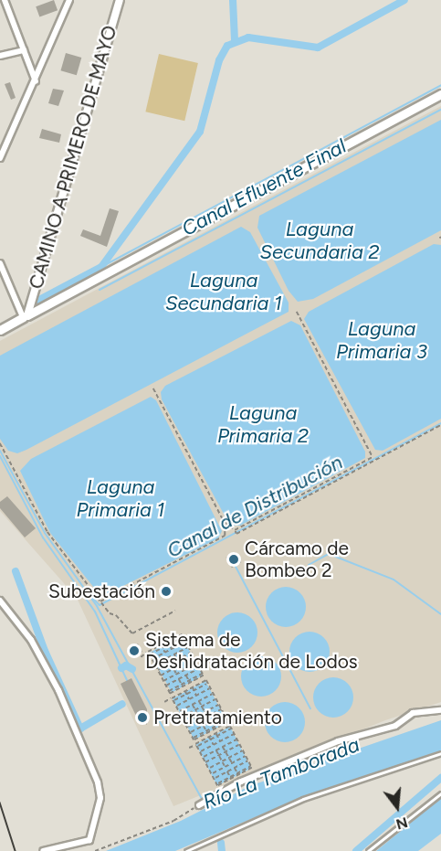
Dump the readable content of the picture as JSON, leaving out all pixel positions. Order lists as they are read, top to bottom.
{
  "streets": {
    "main road": ["CAMINO A PRIMERO DE MAYO"]
  },
  "water": [
    "Canal Efluente Final",
    "Laguna Secundaria 2",
    "Laguna Secundaria 1",
    "Laguna Primaria 3",
    "Laguna Primaria 2",
    "Laguna Primaria 1",
    "Canal de Distribución",
    "Río La Tamborada"
  ],
  "places": [
    "Cárcamo de Bombeo 2",
    "Subestación",
    "Sistema de Deshidratación de Lodos",
    "Pretratamiento"
  ],
  "north": "bottom"
}
